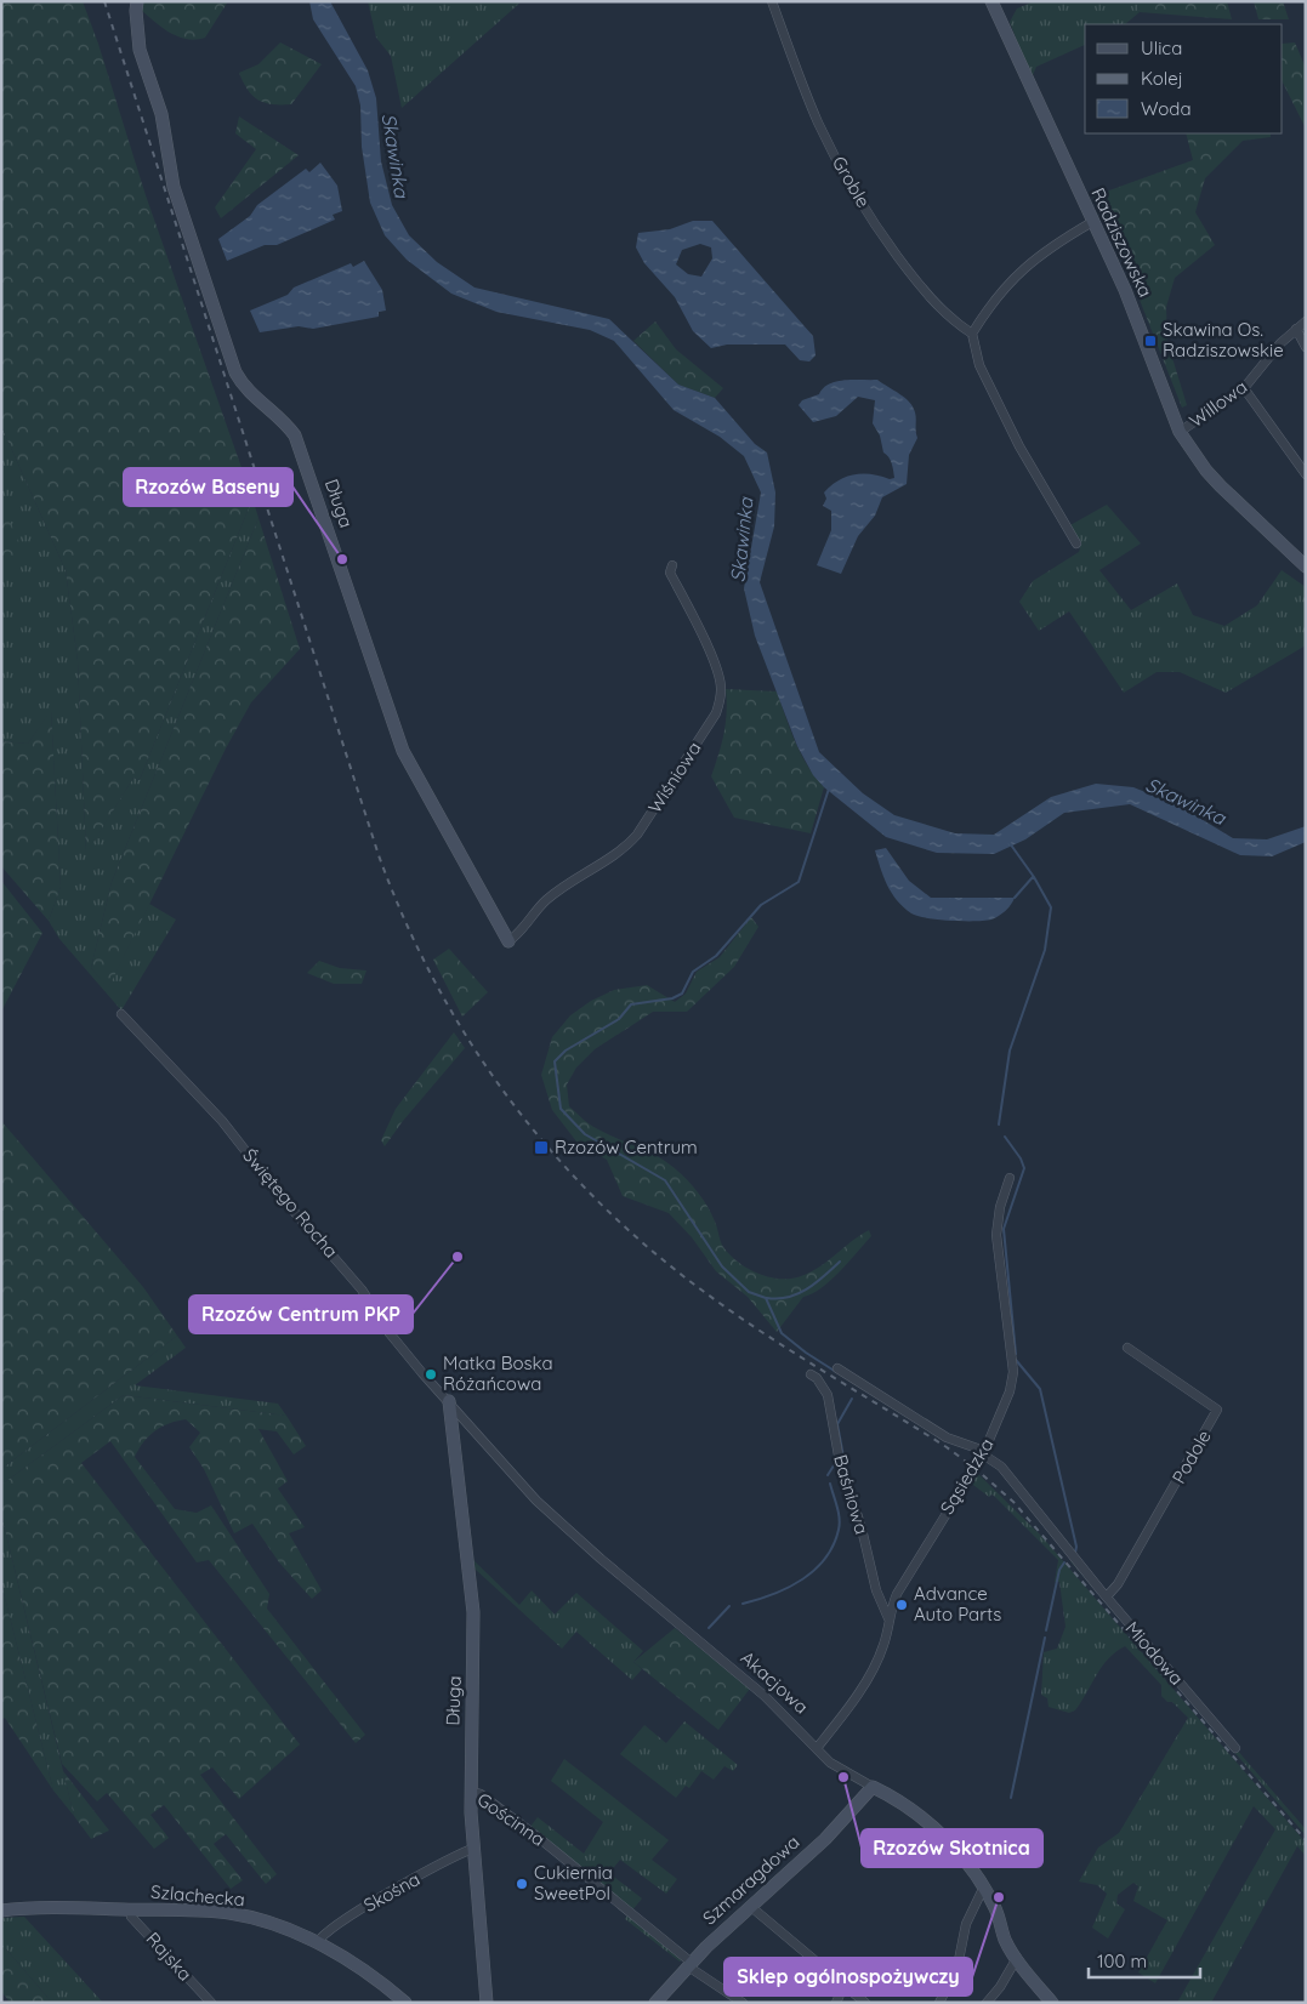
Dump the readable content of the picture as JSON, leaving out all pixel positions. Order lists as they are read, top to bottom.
{
  "streets": {
    "street": [
      "Groble",
      "Radziszowska",
      "Willowa",
      "Długa",
      "Wiśniowa",
      "Świętego Rocha",
      "Podole",
      "Sąsiedzka",
      "Baśniowa",
      "Miodowa",
      "Akacjowa",
      "Gościnna",
      "Szmaragdowa",
      "Skośna",
      "Szlachecka",
      "Rajska"
    ]
  },
  "crossings": [
    ["Radziszowska", "Willowa"],
    ["Długa", "Wiśniowa"],
    ["Długa", "Świętego Rocha"],
    ["Długa", "Akacjowa"],
    ["Długa", "Gościnna"],
    ["Długa", "Skośna"],
    ["Świętego Rocha", "Akacjowa"],
    ["Podole", "Miodowa"],
    ["Sąsiedzka", "Baśniowa"],
    ["Sąsiedzka", "Miodowa"],
    ["Sąsiedzka", "Akacjowa"],
    ["Akacjowa", "Szmaragdowa"],
    ["Gościnna", "Szmaragdowa"],
    ["Skośna", "Szlachecka"],
    ["Szlachecka", "Rajska"]
  ],
  "water": ["Skawinka"],
  "places": {
    "transit": ["Skawina Os. Radziszowskie", "Rzozów Centrum"],
    "other": [
      "Rzozów Baseny",
      "Rzozów Centrum PKP",
      "Matka Boska Różańcowa",
      "Advance Auto Parts",
      "Rzozów Skotnica",
      "Cukiernia SweetPol",
      "Sklep ogólnospożywczy"
    ]
  },
  "legend": ["Ulica", "Kolej", "Woda"],
  "scale_bar": "100 m"
}
